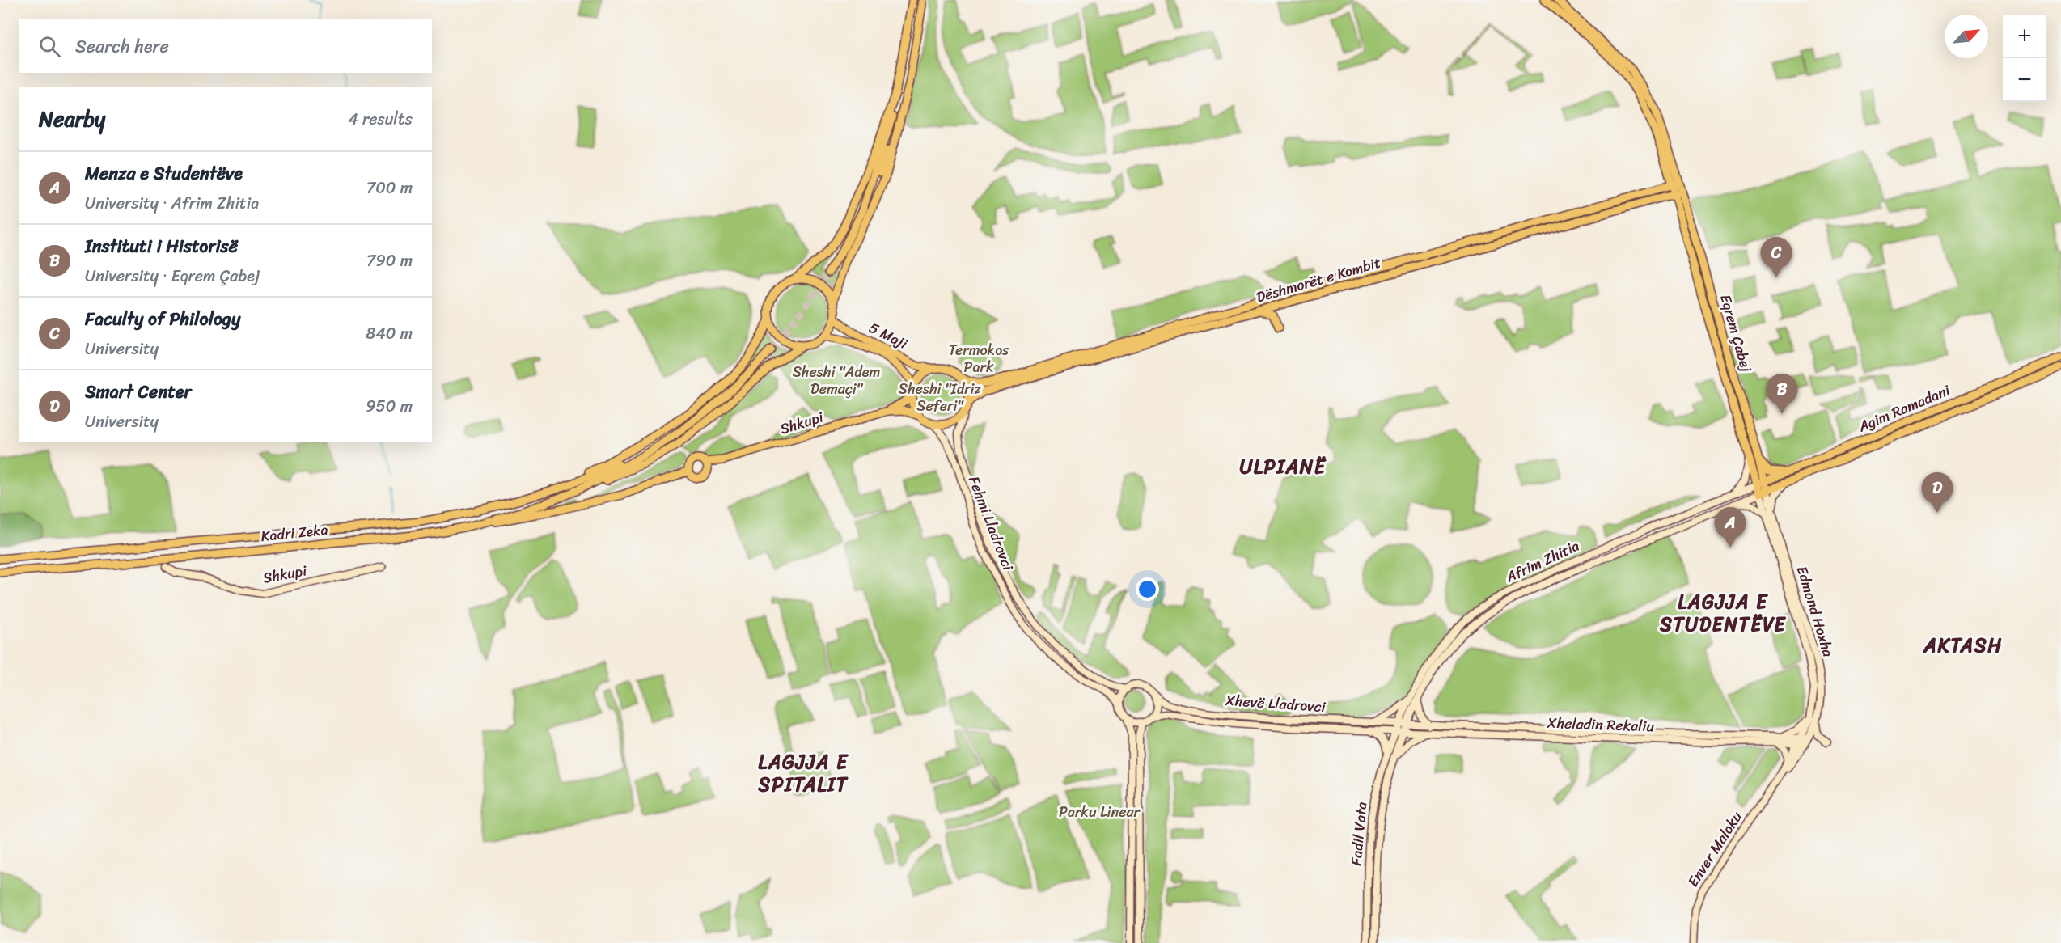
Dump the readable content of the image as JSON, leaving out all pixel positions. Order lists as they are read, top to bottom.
{
  "streets": {
    "main road": [
      "Dëshmorët e Kombit",
      "Eqrem Çabej",
      "5 Maji",
      "Agim Ramadani",
      "Shkupi",
      "Fehmi Lladrovci",
      "Kadri Zeka",
      "Afrim Zhitia",
      "Edmond Hoxha",
      "Xhevë Lladrovci",
      "Xheladin Rekaliu",
      "Fadil Vata",
      "Enver Maloku"
    ]
  },
  "crossings": [
    ["Dëshmorët e Kombit", "Eqrem Çabej"],
    ["Dëshmorët e Kombit", "5 Maji"],
    ["Dëshmorët e Kombit", "Shkupi"],
    ["Dëshmorët e Kombit", "Fehmi Lladrovci"],
    ["Eqrem Çabej", "Agim Ramadani"],
    ["Eqrem Çabej", "Afrim Zhitia"],
    ["Eqrem Çabej", "Edmond Hoxha"],
    ["5 Maji", "Shkupi"],
    ["5 Maji", "Fehmi Lladrovci"],
    ["Agim Ramadani", "Afrim Zhitia"],
    ["Agim Ramadani", "Edmond Hoxha"],
    ["Shkupi", "Fehmi Lladrovci"],
    ["Shkupi", "Kadri Zeka"],
    ["Fehmi Lladrovci", "Xhevë Lladrovci"],
    ["Afrim Zhitia", "Edmond Hoxha"],
    ["Afrim Zhitia", "Xhevë Lladrovci"],
    ["Afrim Zhitia", "Xheladin Rekaliu"],
    ["Afrim Zhitia", "Fadil Vata"],
    ["Edmond Hoxha", "Xheladin Rekaliu"],
    ["Edmond Hoxha", "Enver Maloku"],
    ["Xhevë Lladrovci", "Xheladin Rekaliu"],
    ["Xhevë Lladrovci", "Fadil Vata"],
    ["Xheladin Rekaliu", "Fadil Vata"],
    ["Xheladin Rekaliu", "Enver Maloku"]
  ],
  "districts": [
    "ULPIANË",
    "LAGJJA E STUDENTËVE",
    "AKTASH",
    "LAGJJA E SPITALIT"
  ],
  "parks": [
    "Termokos Park",
    "Sheshi \"Adem Demaçi\"",
    "Sheshi \"Idriz Seferi\"",
    "Parku Linear"
  ],
  "north": "top right",
  "page": {
    "map_buttons": ["+", "−"],
    "search": "Search here",
    "heading": ["Nearby", "4 results"],
    "list": [
      {
        "mark": "A",
        "name": "Menza e Studentëve",
        "note": "University · Afrim Zhitia",
        "value": "700 m"
      },
      {
        "mark": "B",
        "name": "Instituti i Historisë",
        "note": "University · Eqrem Çabej",
        "value": "790 m"
      },
      {
        "mark": "C",
        "name": "Faculty of Philology",
        "note": "University",
        "value": "840 m"
      },
      {
        "mark": "D",
        "name": "Smart Center",
        "note": "University",
        "value": "950 m"
      }
    ],
    "pins": [
      "C",
      "B",
      "D",
      "A"
    ]
  }
}
